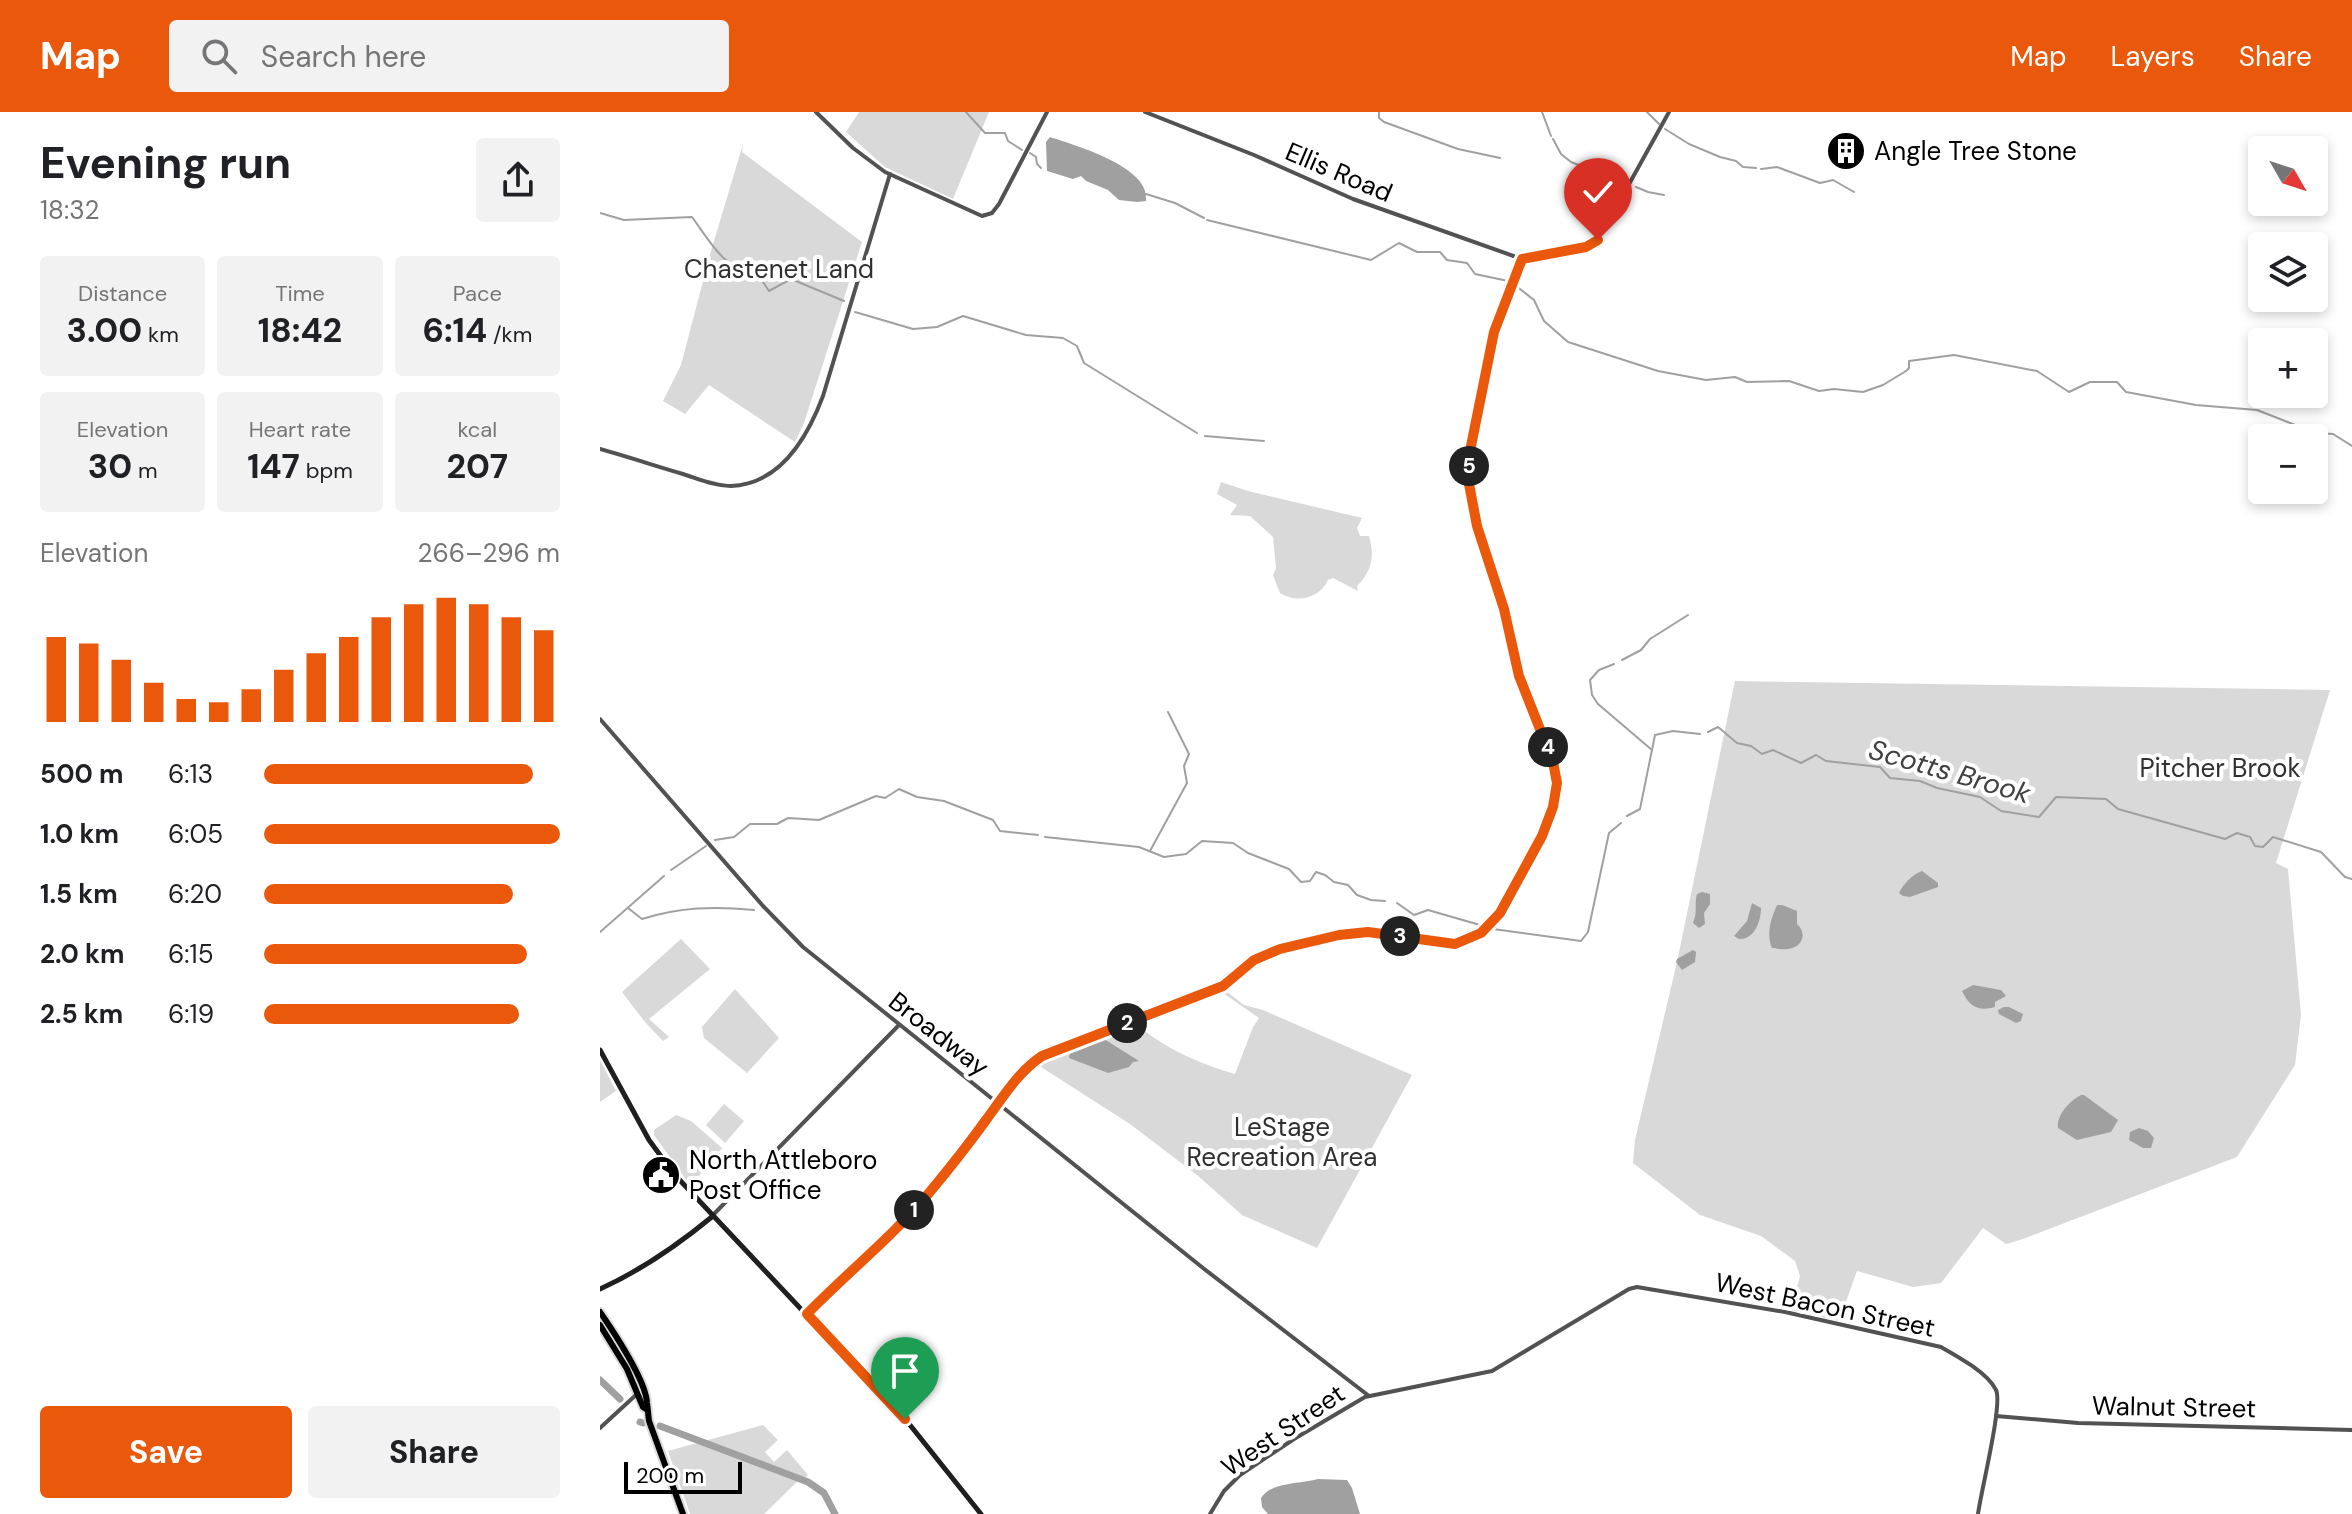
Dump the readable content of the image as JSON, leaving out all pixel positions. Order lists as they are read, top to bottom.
{
  "streets": {
    "street": [
      "Ellis Road",
      "Broadway",
      "West Bacon Street",
      "Walnut Street",
      "West Street"
    ]
  },
  "crossings": [
    ["Broadway", "West Street"],
    ["West Bacon Street", "Walnut Street"],
    ["West Bacon Street", "West Street"]
  ],
  "water": ["Scotts Brook"],
  "parks": ["Chastenet Land", "Pitcher Brook", "LeStage Recreation Area"],
  "places": {
    "building": ["Angle Tree Stone"],
    "public building": ["North Attleboro Post Office"]
  },
  "scale_bar": "200 m",
  "north": "bottom right",
  "page": {
    "header": "Map",
    "search": "Search here",
    "nav": ["Map", "Layers", "Share"],
    "heading": ["Evening run", "18:32"],
    "map_buttons": ["+", "−"],
    "stats": [
      ["Distance", "3.00 km"],
      ["Time", "18:42"],
      ["Pace", "6:14 /km"],
      ["Elevation", "30 m"],
      ["Heart rate", "147 bpm"],
      ["kcal", "207"]
    ],
    "pins": [
      "5",
      "4",
      "3",
      "2",
      "1"
    ],
    "chart": ["Elevation", "266–296 m"],
    "list": [
      {
        "name": "500 m",
        "note": "6:13"
      },
      {
        "name": "1.0 km",
        "note": "6:05"
      },
      {
        "name": "1.5 km",
        "note": "6:20"
      },
      {
        "name": "2.0 km",
        "note": "6:15"
      },
      {
        "name": "2.5 km",
        "note": "6:19"
      }
    ],
    "buttons": ["Save", "Share"],
    "scale": "200 m"
  }
}
